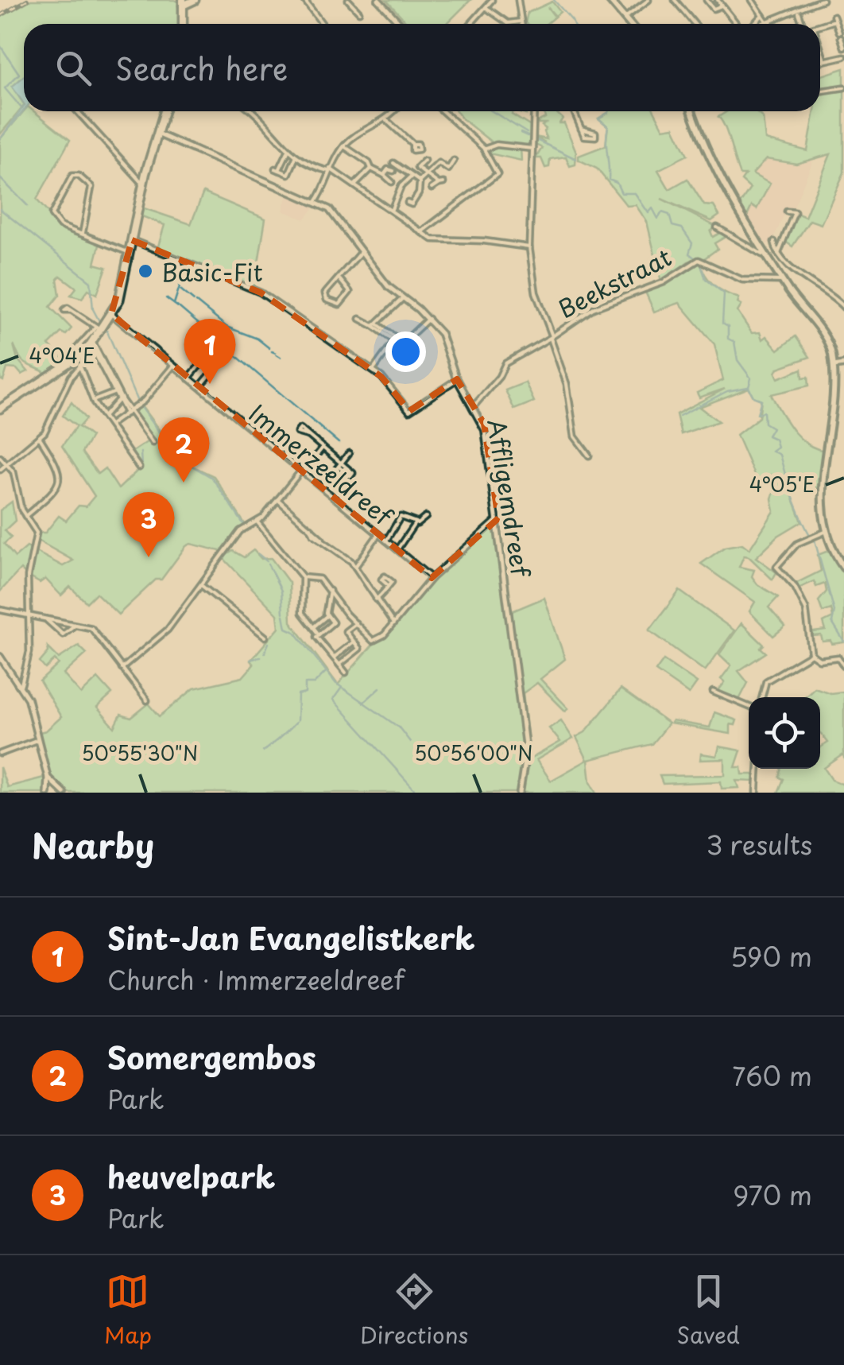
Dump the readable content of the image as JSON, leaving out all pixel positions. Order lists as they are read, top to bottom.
{
  "streets": {
    "street": ["Beekstraat", "Immerzeeldreef", "Affligemdreef"]
  },
  "crossings": [
    ["Beekstraat", "Affligemdreef"]
  ],
  "places": ["Basic-Fit"],
  "page": {
    "search": "Search here",
    "pins": ["1", "2", "3"],
    "heading": ["Nearby", "3 results"],
    "list": [
      {
        "mark": "1",
        "name": "Sint-Jan Evangelistkerk",
        "note": "Church · Immerzeeldreef",
        "value": "590 m"
      },
      {
        "mark": "2",
        "name": "Somergembos",
        "note": "Park",
        "value": "760 m"
      },
      {
        "mark": "3",
        "name": "heuvelpark",
        "note": "Park",
        "value": "970 m"
      }
    ],
    "nav": ["Map", "Directions", "Saved"]
  },
  "coordinates": [
    "4°04'E",
    "4°05'E",
    "50°55'30\"N",
    "50°56'00\"N"
  ]
}
